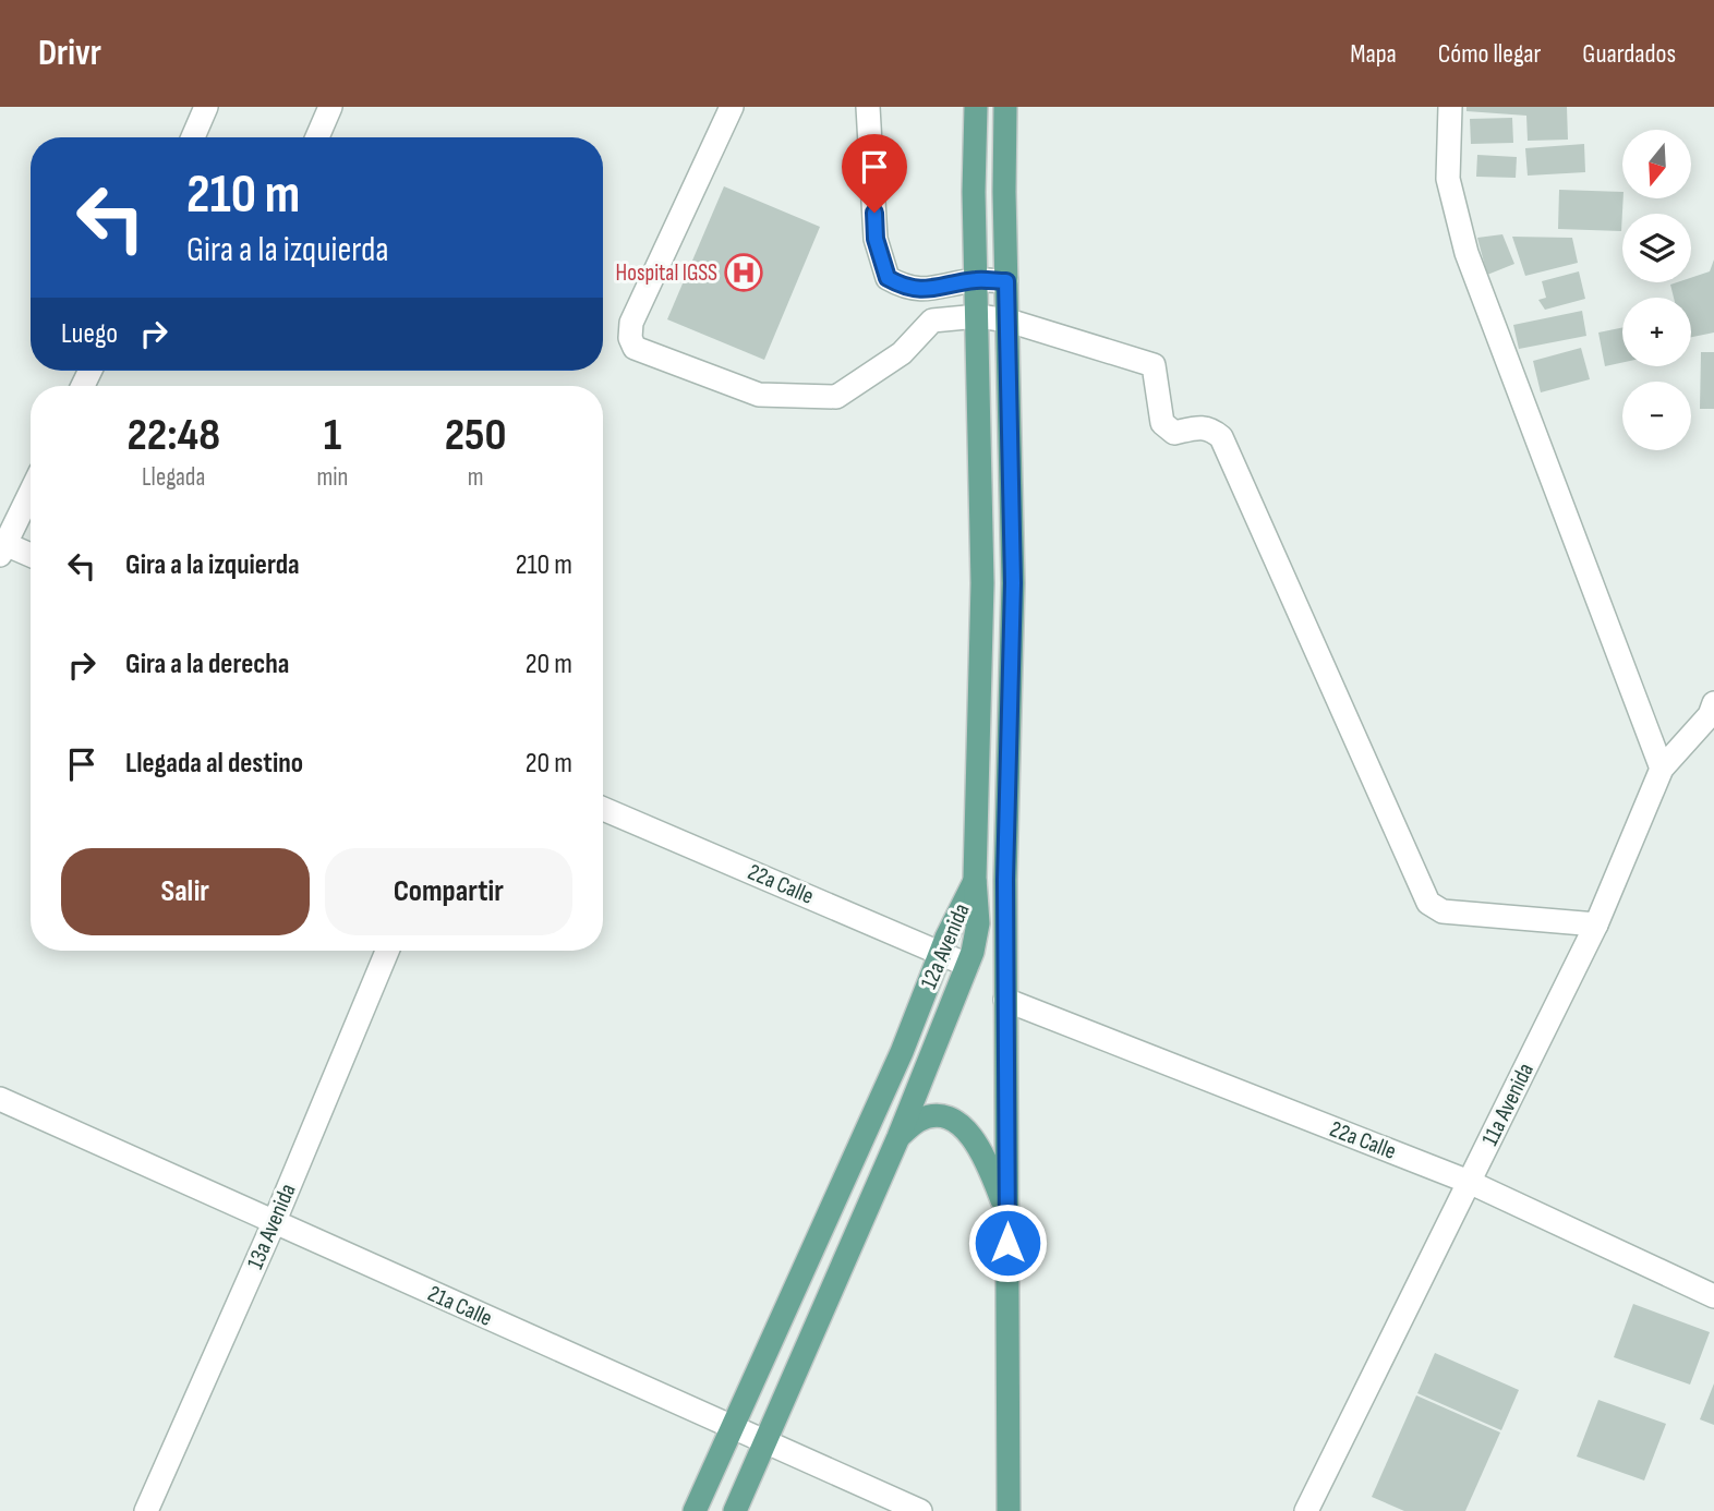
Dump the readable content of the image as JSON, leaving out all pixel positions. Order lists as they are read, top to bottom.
{
  "streets": {
    "main road": ["12a Avenida"],
    "street": [
      "22a Calle",
      "11a Avenida",
      "13a Avenida",
      "21a Calle"
    ]
  },
  "crossings": [
    ["22a Calle", "12a Avenida"],
    ["22a Calle", "11a Avenida"],
    ["12a Avenida", "21a Calle"],
    ["13a Avenida", "21a Calle"]
  ],
  "places": {
    "hospital": ["Hospital IGSS"]
  },
  "north": "bottom",
  "page": {
    "header": "Drivr",
    "nav": ["Mapa", "Cómo llegar", "Guardados"],
    "map_buttons": ["+", "−"],
    "turn": ["210 m", "Gira a la izquierda"],
    "then": "Luego",
    "eta": [
      "22:48",
      "Llegada",
      "1",
      "min",
      "250",
      "m"
    ],
    "list": [
      {
        "name": "Gira a la izquierda",
        "value": "210 m"
      },
      {
        "name": "Gira a la derecha",
        "value": "20 m"
      },
      {
        "name": "Llegada al destino",
        "value": "20 m"
      }
    ],
    "buttons": ["Salir", "Compartir"]
  }
}
